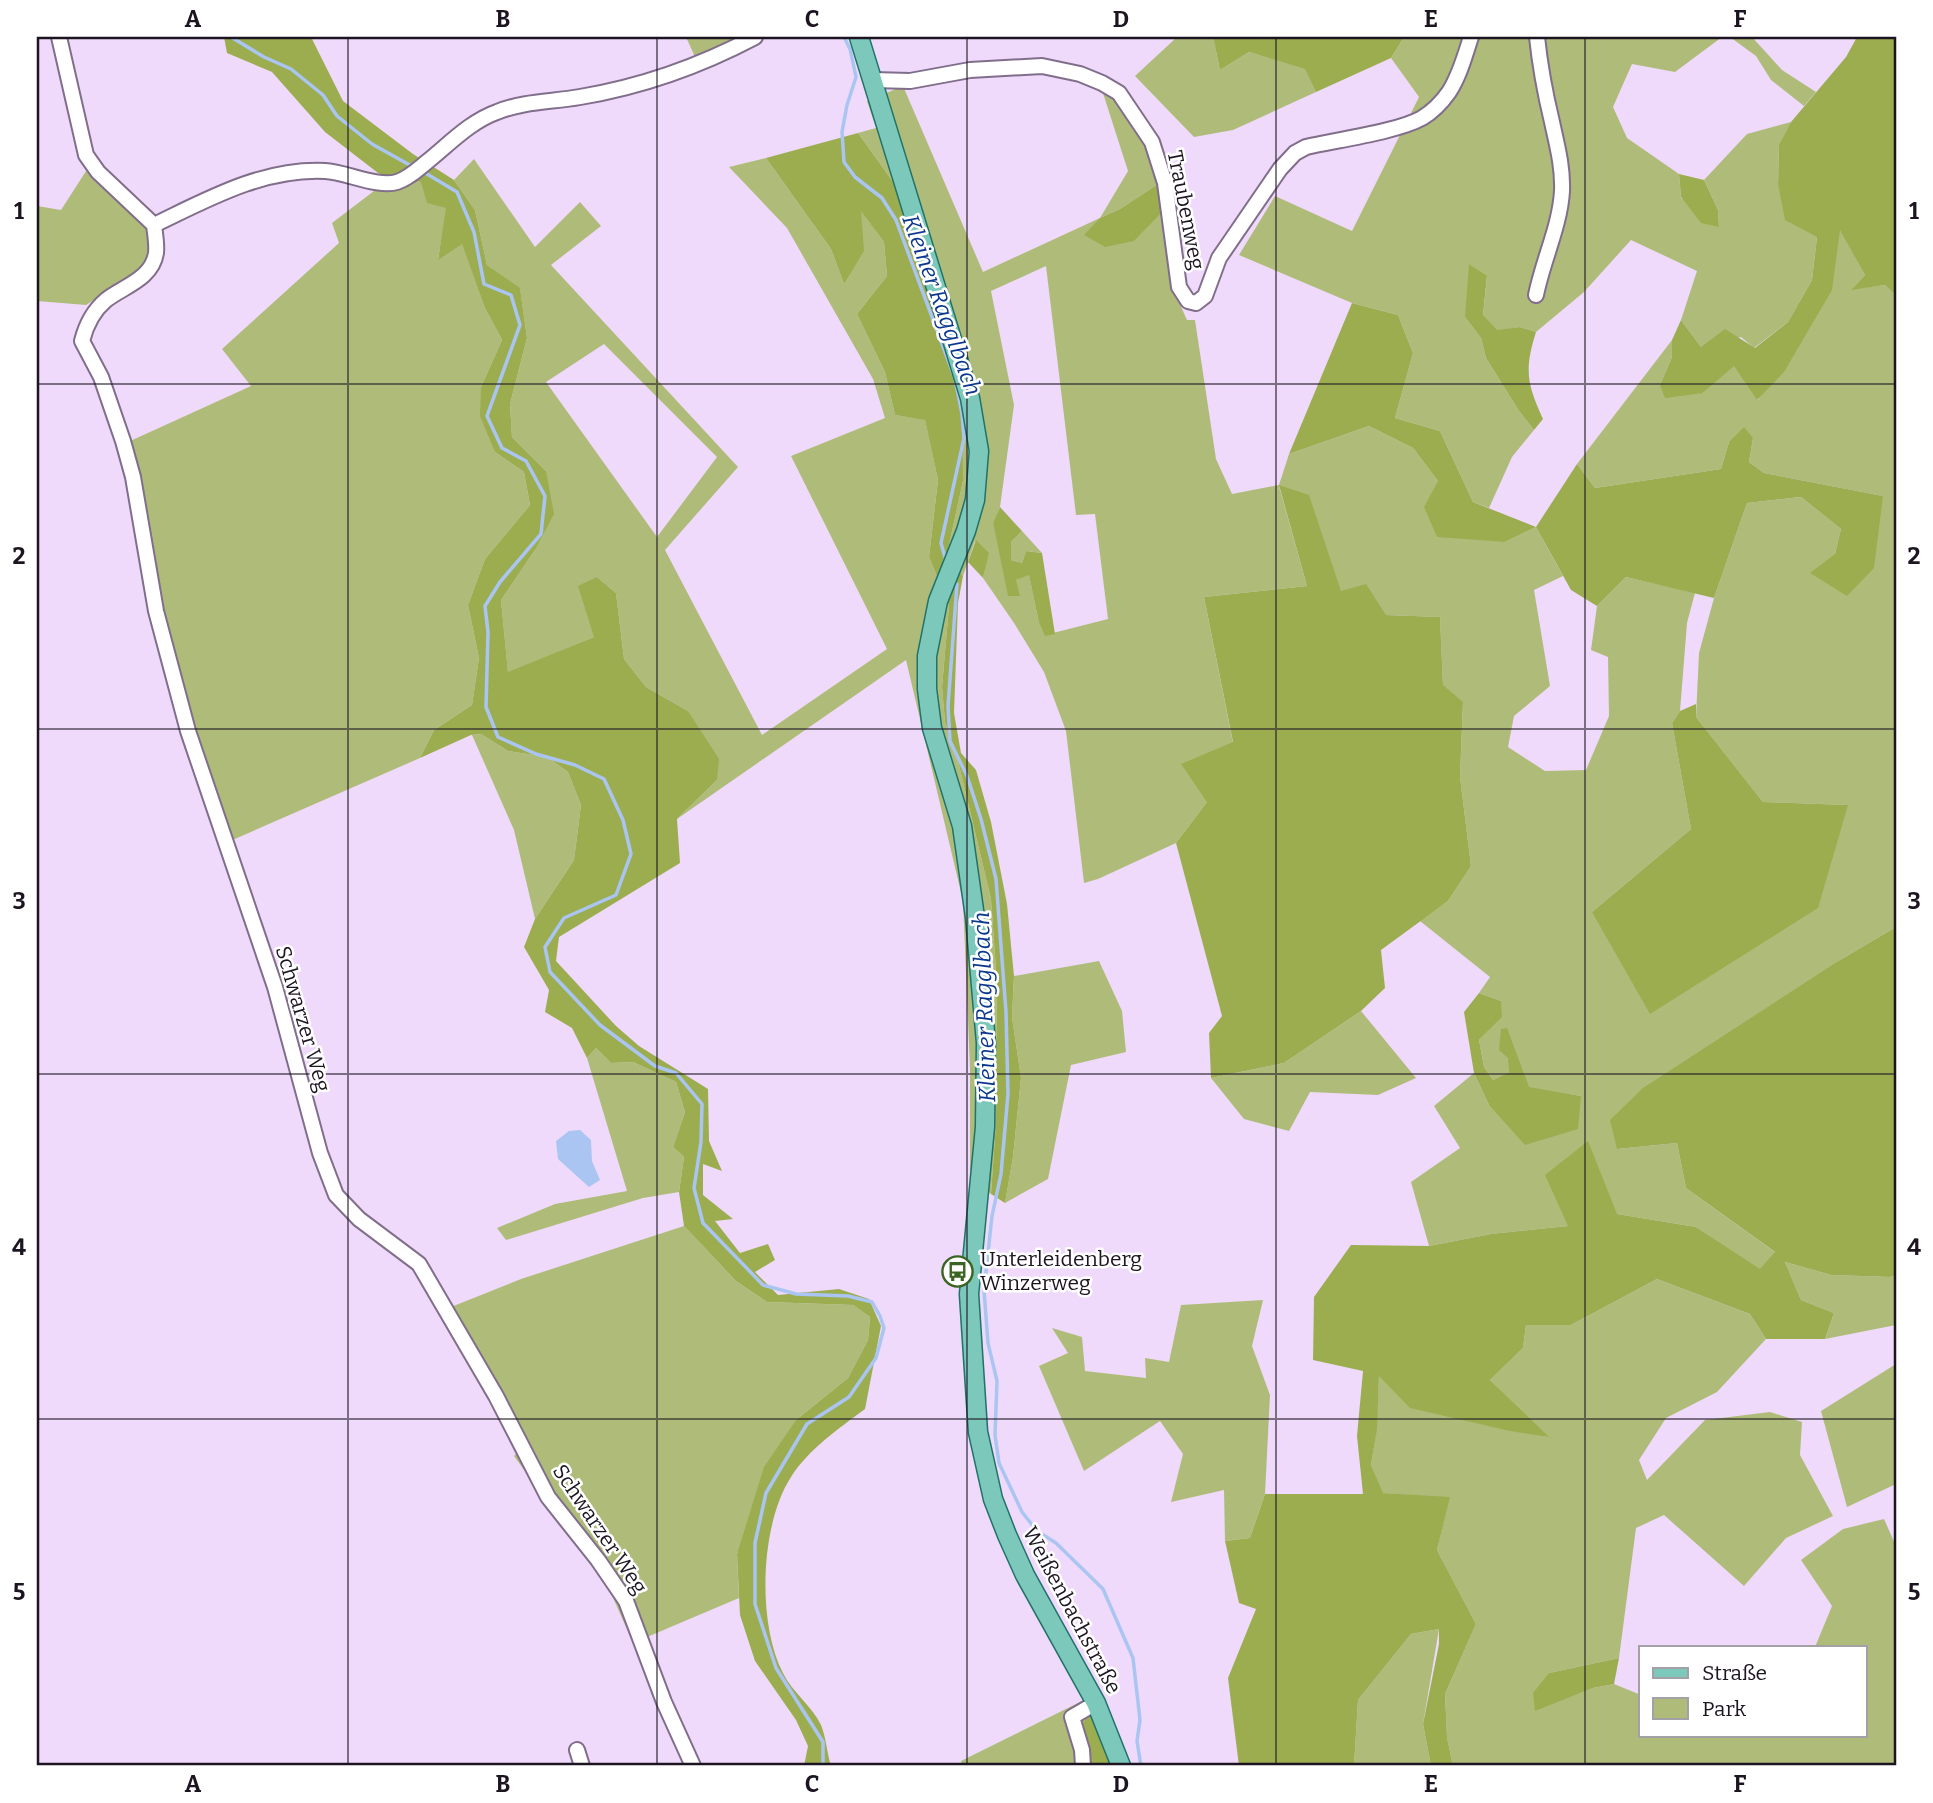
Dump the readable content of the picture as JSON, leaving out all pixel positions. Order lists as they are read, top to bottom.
{
  "streets": {
    "main road": ["Weißenbachstraße"],
    "street": ["Traubenweg", "Schwarzer Weg"]
  },
  "crossings": [
    ["Traubenweg", "Weißenbachstraße"]
  ],
  "water": ["Kleiner Ragglbach"],
  "places": {
    "bus stop": ["Unterleidenberg Winzerweg"]
  },
  "legend": ["Straße", "Park"],
  "grid": {
    "columns": [
      "A",
      "B",
      "C",
      "D",
      "E",
      "F"
    ],
    "rows": [
      "1",
      "2",
      "3",
      "4",
      "5"
    ]
  }
}
